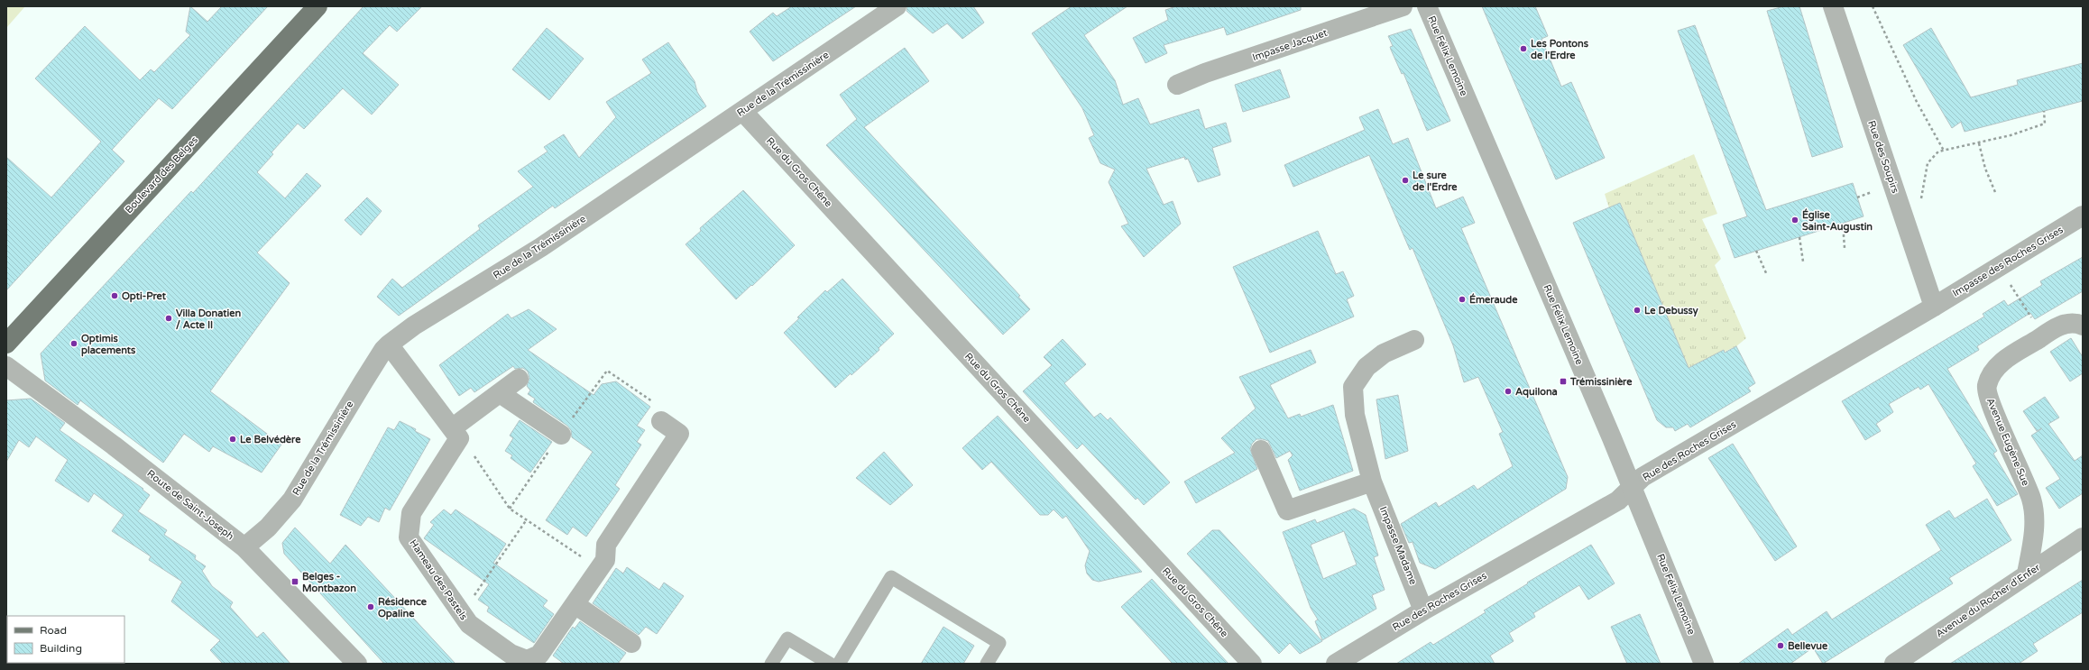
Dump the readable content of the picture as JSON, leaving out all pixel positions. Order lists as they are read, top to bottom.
{
  "streets": {
    "main road": ["Boulevard des Belges"],
    "street": [
      "Impasse Jacquet",
      "Rue Félix Lemoine",
      "Rue de la Trémissinière",
      "Rue des Soupirs",
      "Rue du Gros Chêne",
      "Impasse des Roches Grises",
      "Avenue Eugène Sue",
      "Rue des Roches Grises",
      "Route de Saint-Joseph",
      "Impasse Madame",
      "Hameau des Pastels",
      "Avenue du Rocher d'Enfer"
    ]
  },
  "crossings": [
    ["Rue Félix Lemoine", "Rue des Roches Grises"],
    ["Rue de la Trémissinière", "Rue du Gros Chêne"],
    ["Rue de la Trémissinière", "Route de Saint-Joseph"],
    ["Rue des Soupirs", "Impasse des Roches Grises"],
    ["Rue des Soupirs", "Rue des Roches Grises"],
    ["Impasse des Roches Grises", "Rue des Roches Grises"],
    ["Avenue Eugène Sue", "Avenue du Rocher d'Enfer"],
    ["Rue des Roches Grises", "Impasse Madame"]
  ],
  "places": {
    "other": [
      "Les Pontons de l'Erdre",
      "Le sure de l'Erdre",
      "Église Saint-Augustin",
      "Opti-Pret",
      "Émeraude",
      "Le Debussy",
      "Villa Donatien / Acte II",
      "Optimis placements",
      "Aquilona",
      "Le Belvédère",
      "Résidence Opaline",
      "Bellevue"
    ],
    "transit": ["Trémissinière", "Belges - Montbazon"]
  },
  "legend": ["Road", "Building"]
}
